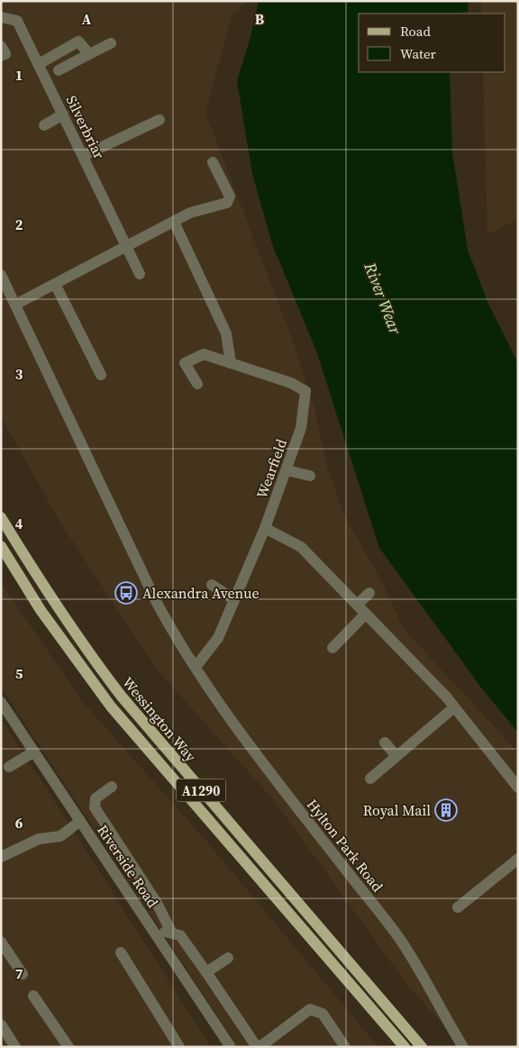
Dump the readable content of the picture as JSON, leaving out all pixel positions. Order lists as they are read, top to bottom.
{
  "streets": {
    "main road": ["Wessington Way", "A1290"],
    "street": [
      "Silverbriar",
      "Wearfield",
      "Hylton Park Road",
      "Riverside Road"
    ]
  },
  "crossings": [
    ["Wearfield", "Hylton Park Road"]
  ],
  "water": ["River Wear"],
  "places": {
    "bus stop": ["Alexandra Avenue"],
    "building": ["Royal Mail"]
  },
  "legend": ["Road", "Water"],
  "grid": {
    "columns": ["A", "B"],
    "rows": [
      "1",
      "2",
      "3",
      "4",
      "5",
      "6",
      "7"
    ]
  }
}
